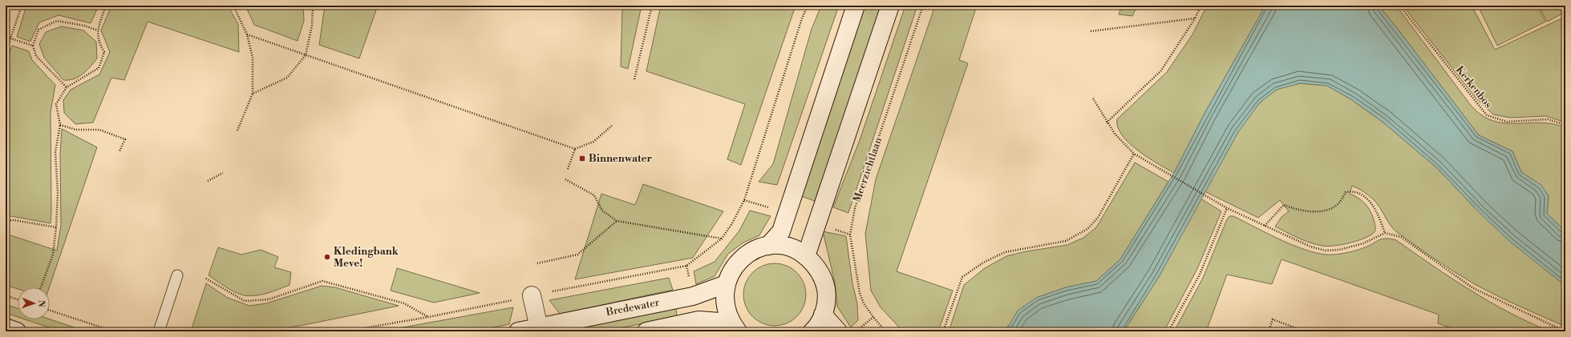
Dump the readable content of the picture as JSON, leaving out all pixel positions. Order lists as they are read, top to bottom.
{
  "streets": {
    "street": ["Bredewater"],
    "path": ["Kerkenbos", "Meerzichtlaan"]
  },
  "places": {
    "transit": ["Binnenwater"],
    "other": ["Kledingbank Meve!"]
  },
  "north": "right"
}
